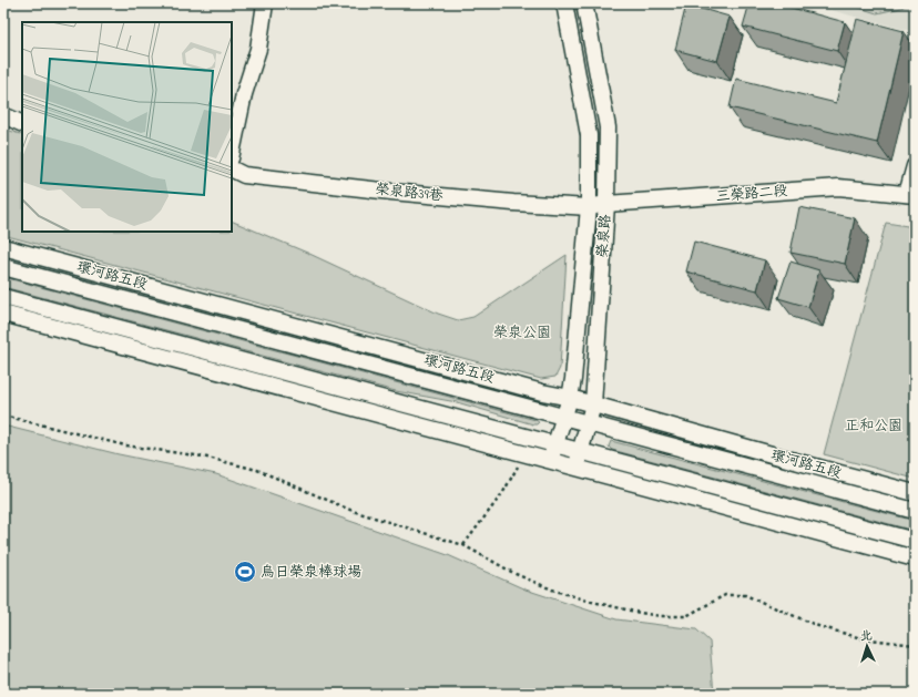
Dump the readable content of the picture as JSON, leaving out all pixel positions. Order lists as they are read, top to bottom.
{
  "streets": {
    "street": [
      "榮泉路39巷",
      "三榮路二段",
      "榮泉路",
      "環河路五段"
    ]
  },
  "crossings": [
    ["榮泉路39巷", "三榮路二段"],
    ["榮泉路39巷", "榮泉路"],
    ["三榮路二段", "榮泉路"],
    ["榮泉路", "環河路五段"]
  ],
  "parks": ["榮泉公園", "正和公園"],
  "places": {
    "sports": ["烏日榮泉棒球場"]
  },
  "north": "top"
}
